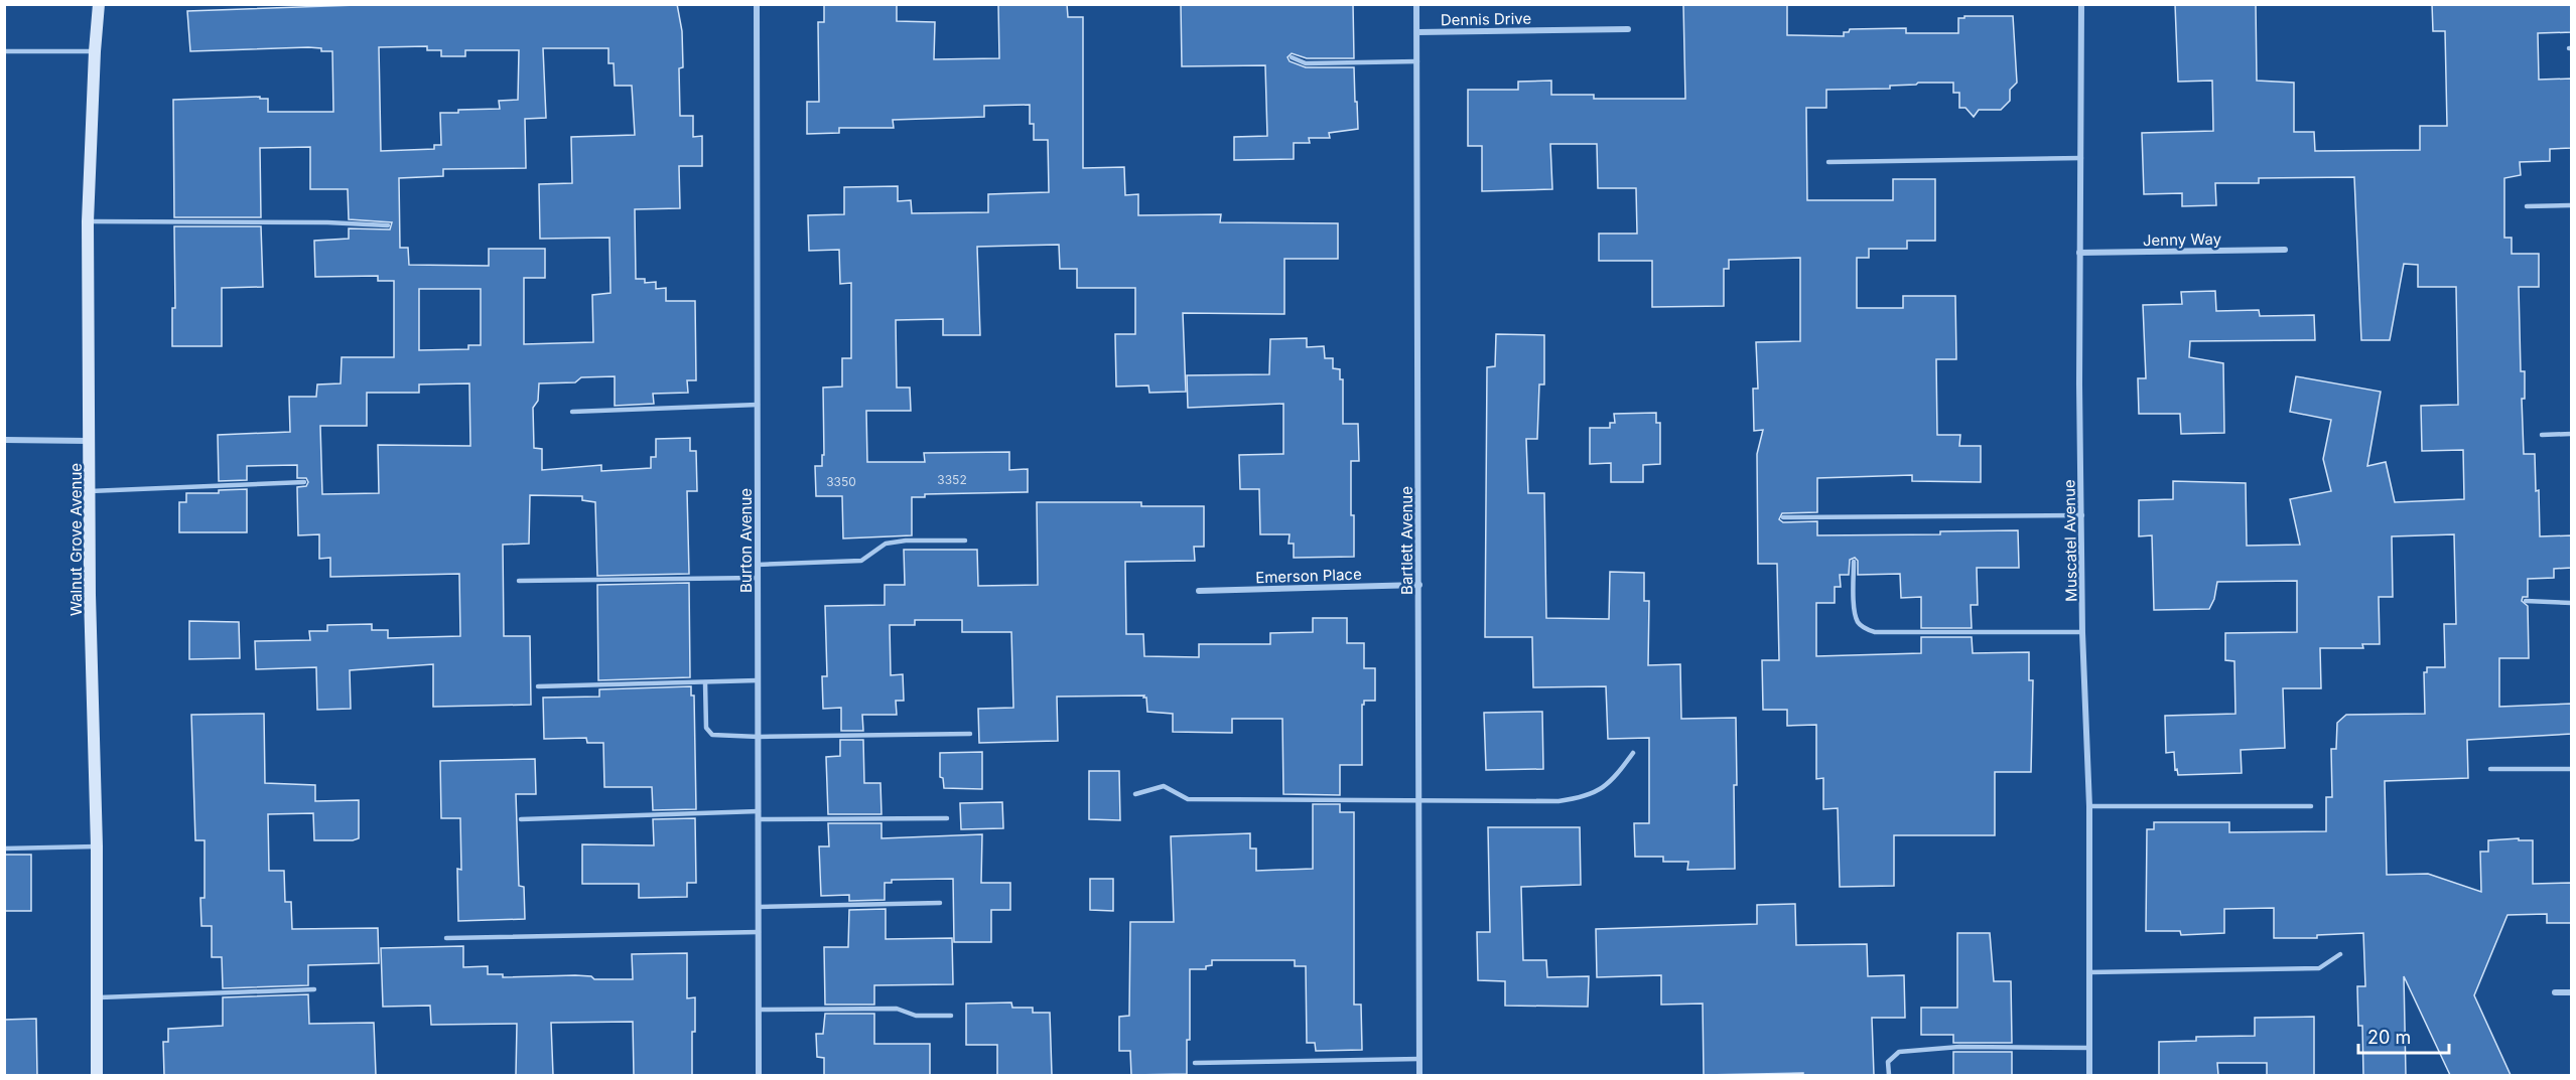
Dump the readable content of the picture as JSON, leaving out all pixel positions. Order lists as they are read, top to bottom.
{
  "streets": {
    "main road": ["Walnut Grove Avenue"],
    "street": [
      "Dennis Drive",
      "Jenny Way",
      "Burton Avenue",
      "Bartlett Avenue",
      "Muscatel Avenue",
      "Emerson Place"
    ]
  },
  "crossings": [
    ["Dennis Drive", "Bartlett Avenue"],
    ["Jenny Way", "Muscatel Avenue"],
    ["Bartlett Avenue", "Emerson Place"]
  ],
  "house_numbers": ["3352", "3350"],
  "scale_bar": "20 m"
}
